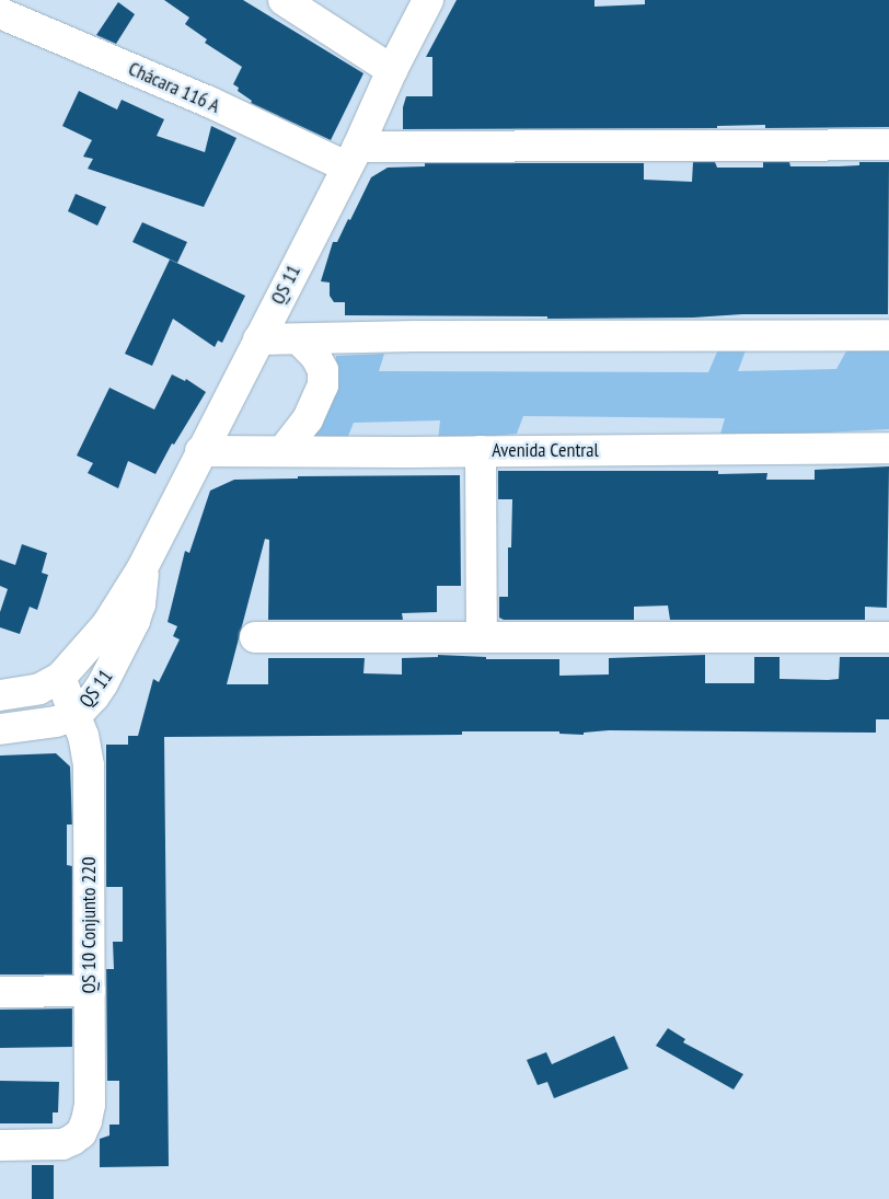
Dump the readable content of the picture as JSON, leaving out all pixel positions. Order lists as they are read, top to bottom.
{
  "streets": {
    "street": [
      "Chácara 116 A",
      "QS 11",
      "Avenida Central",
      "QS 10 Conjunto 220"
    ]
  },
  "crossings": [
    ["Chácara 116 A", "QS 11"],
    ["QS 11", "Avenida Central"],
    ["QS 11", "QS 10 Conjunto 220"]
  ]
}
